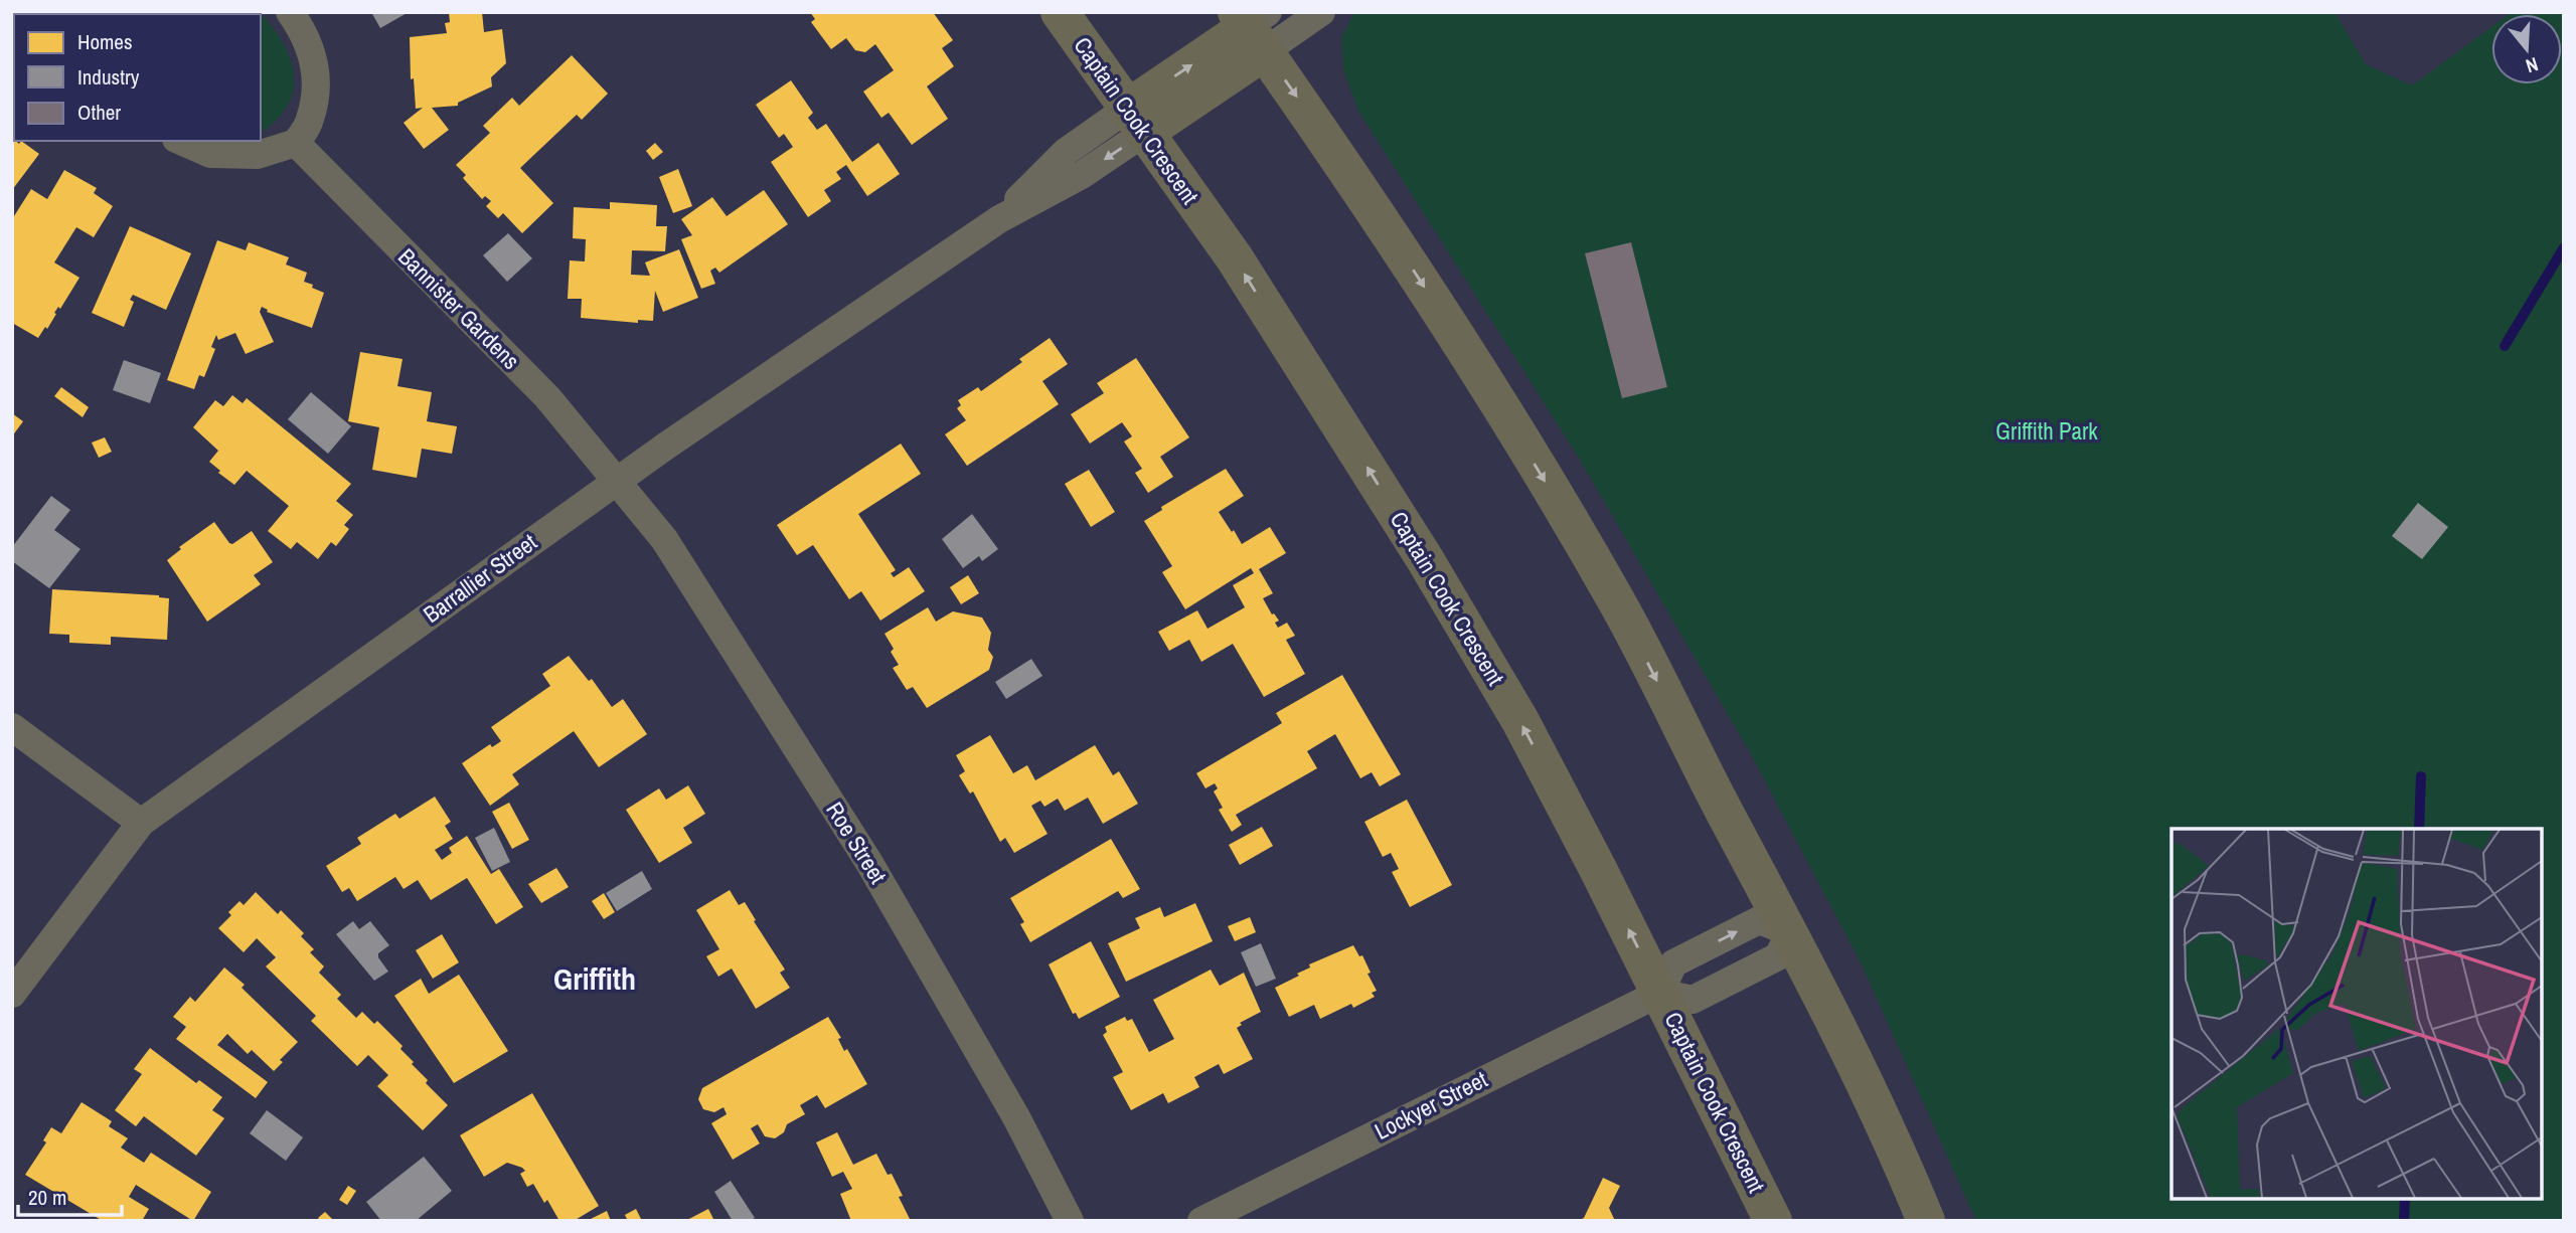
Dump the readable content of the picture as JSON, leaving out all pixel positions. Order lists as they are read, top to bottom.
{
  "streets": {
    "main road": ["Captain Cook Crescent"],
    "street": [
      "Bannister Gardens",
      "Barrallier Street",
      "Roe Street",
      "Lockyer Street"
    ]
  },
  "crossings": [
    ["Captain Cook Crescent", "Barrallier Street"],
    ["Captain Cook Crescent", "Lockyer Street"],
    ["Bannister Gardens", "Barrallier Street"],
    ["Bannister Gardens", "Roe Street"],
    ["Barrallier Street", "Roe Street"]
  ],
  "districts": ["Griffith"],
  "parks": ["Griffith Park"],
  "legend": ["Homes", "Industry", "Other"],
  "scale_bar": "20 m",
  "north": "bottom"
}
